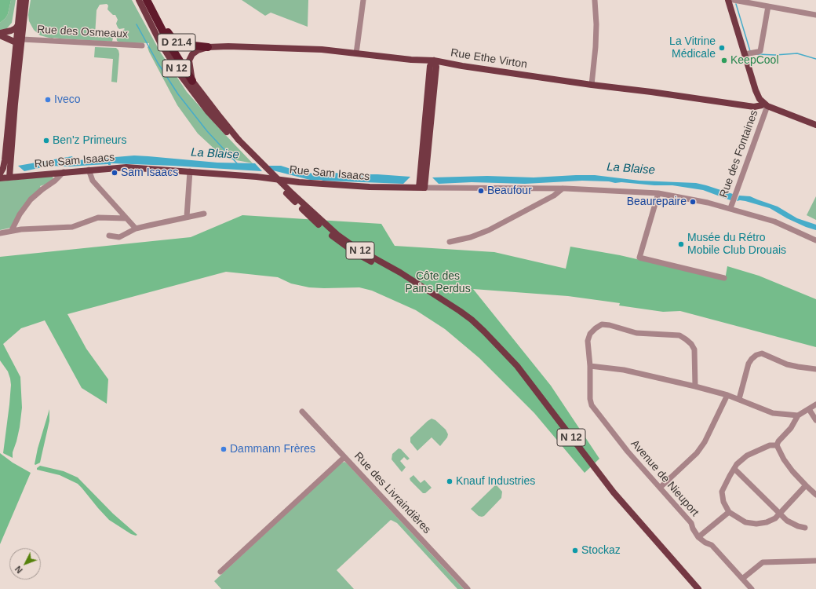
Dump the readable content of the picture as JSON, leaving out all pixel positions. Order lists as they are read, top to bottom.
{
  "streets": {
    "highway": ["D 21.4", "N 12"],
    "main road": ["Rue des Osmeaux", "Rue Ethe Virton", "Rue Sam Isaacs"],
    "street": ["Rue des Fontaines", "Avenue de Nieuport", "Rue des Livraindières"]
  },
  "crossings": [
    ["D 21.4", "Rue Ethe Virton"],
    ["D 21.4", "N 12"],
    ["Rue Ethe Virton", "Rue des Fontaines"],
    ["Rue des Fontaines", "Rue Sam Isaacs"]
  ],
  "water": ["La Blaise"],
  "parks": ["Côte des Pains Perdus"],
  "places": [
    "La Vitrine Médicale",
    "KeepCool",
    "Iveco",
    "Ben'z Primeurs",
    "Sam Isaacs",
    "Beaufour",
    "Beaurepaire",
    "Musée du Rétro Mobile Club Drouais",
    "Dammann Frères",
    "Knauf Industries",
    "Stockaz"
  ],
  "north": "bottom left"
}
